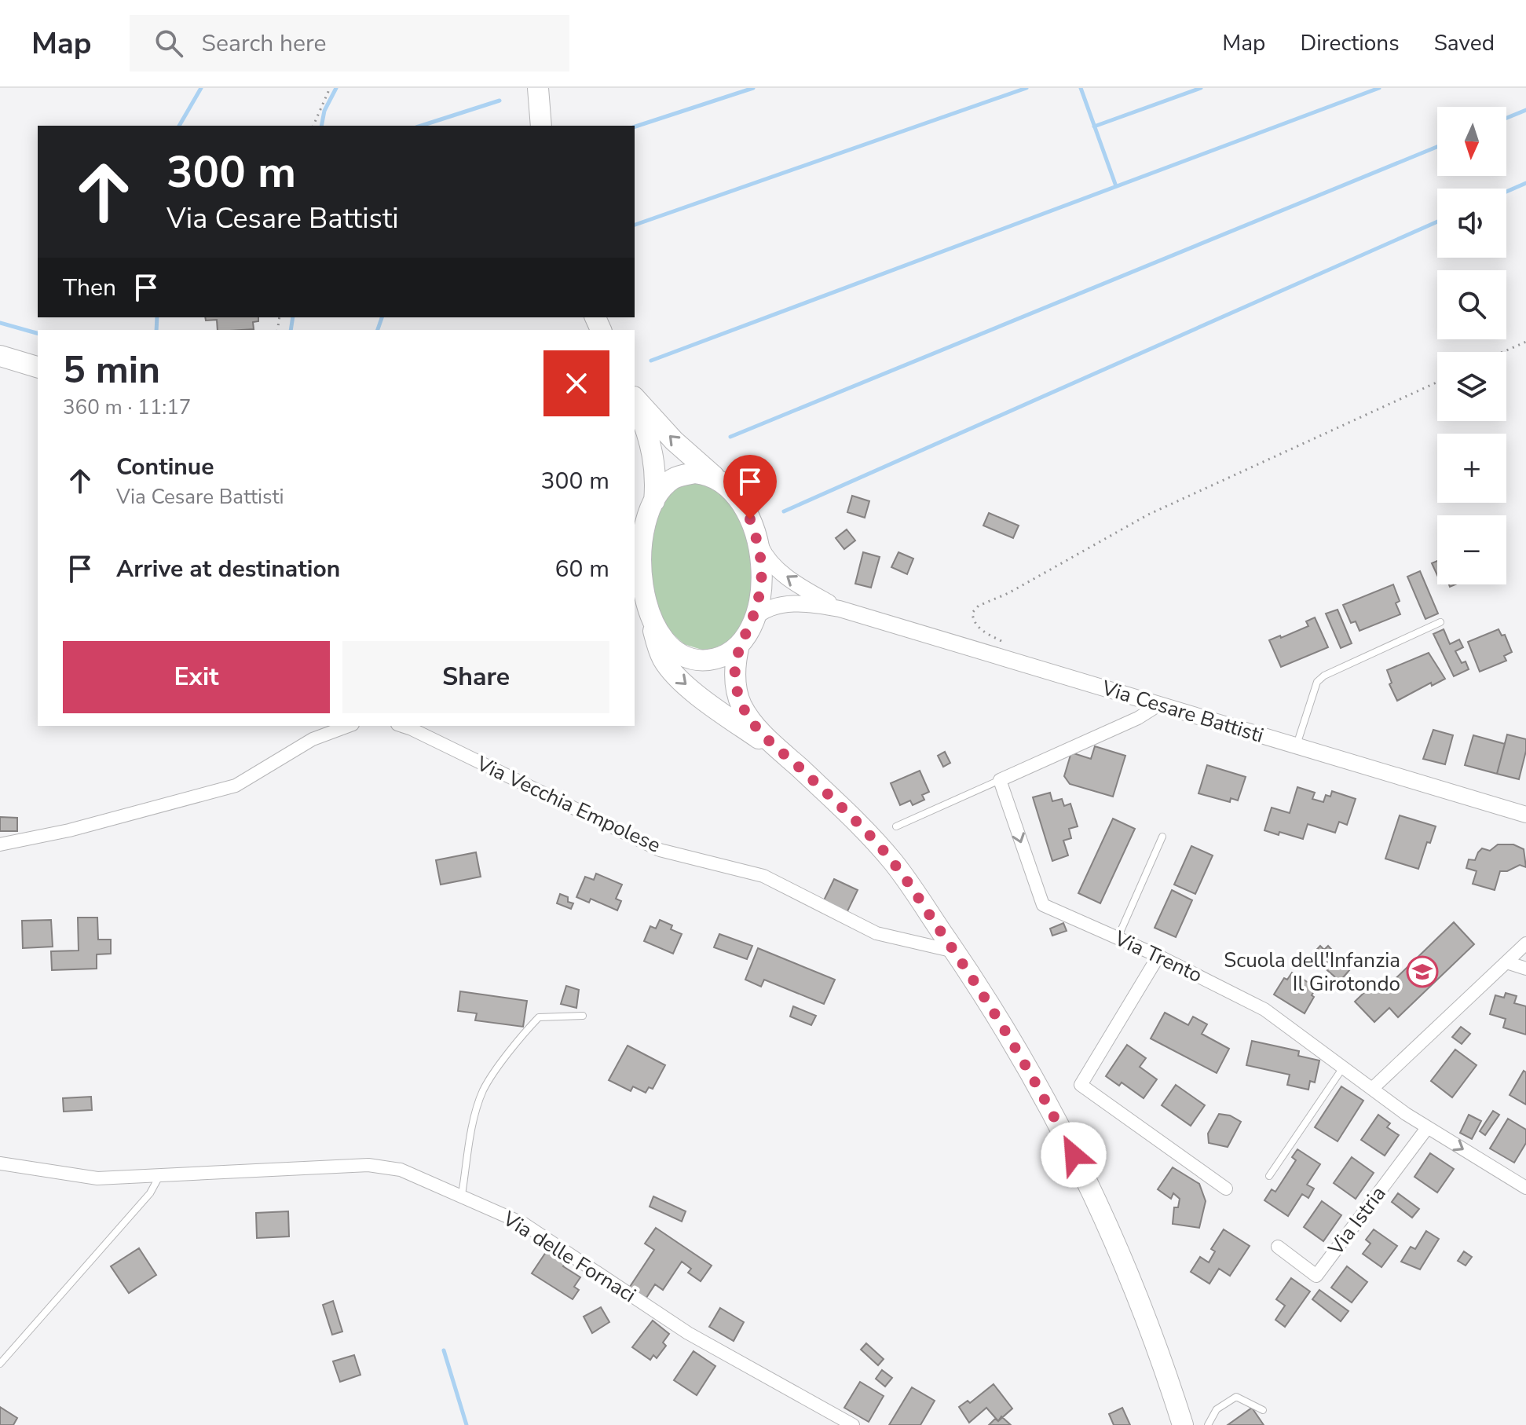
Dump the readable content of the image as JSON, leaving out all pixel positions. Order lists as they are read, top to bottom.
{
  "streets": {
    "main road": ["Via Cesare Battisti"],
    "street": [
      "Via Vecchia Empolese",
      "Via Trento",
      "Via Istria",
      "Via delle Fornaci"
    ]
  },
  "crossings": [
    ["Via Trento", "Via Istria"]
  ],
  "one_way": ["Via Trento"],
  "places": {
    "school or university": ["Scuola dell'Infanzia Il Girotondo"]
  },
  "north": "bottom",
  "page": {
    "header": "Map",
    "search": "Search here",
    "nav": ["Map", "Directions", "Saved"],
    "map_buttons": ["+", "−"],
    "turn": ["300 m", "Via Cesare Battisti"],
    "then": "Then",
    "heading": ["5 min", "360 m · 11:17"],
    "list": [
      {
        "name": "Continue",
        "note": "Via Cesare Battisti",
        "value": "300 m"
      },
      {
        "name": "Arrive at destination",
        "value": "60 m"
      }
    ],
    "buttons": ["Exit", "Share"]
  }
}
